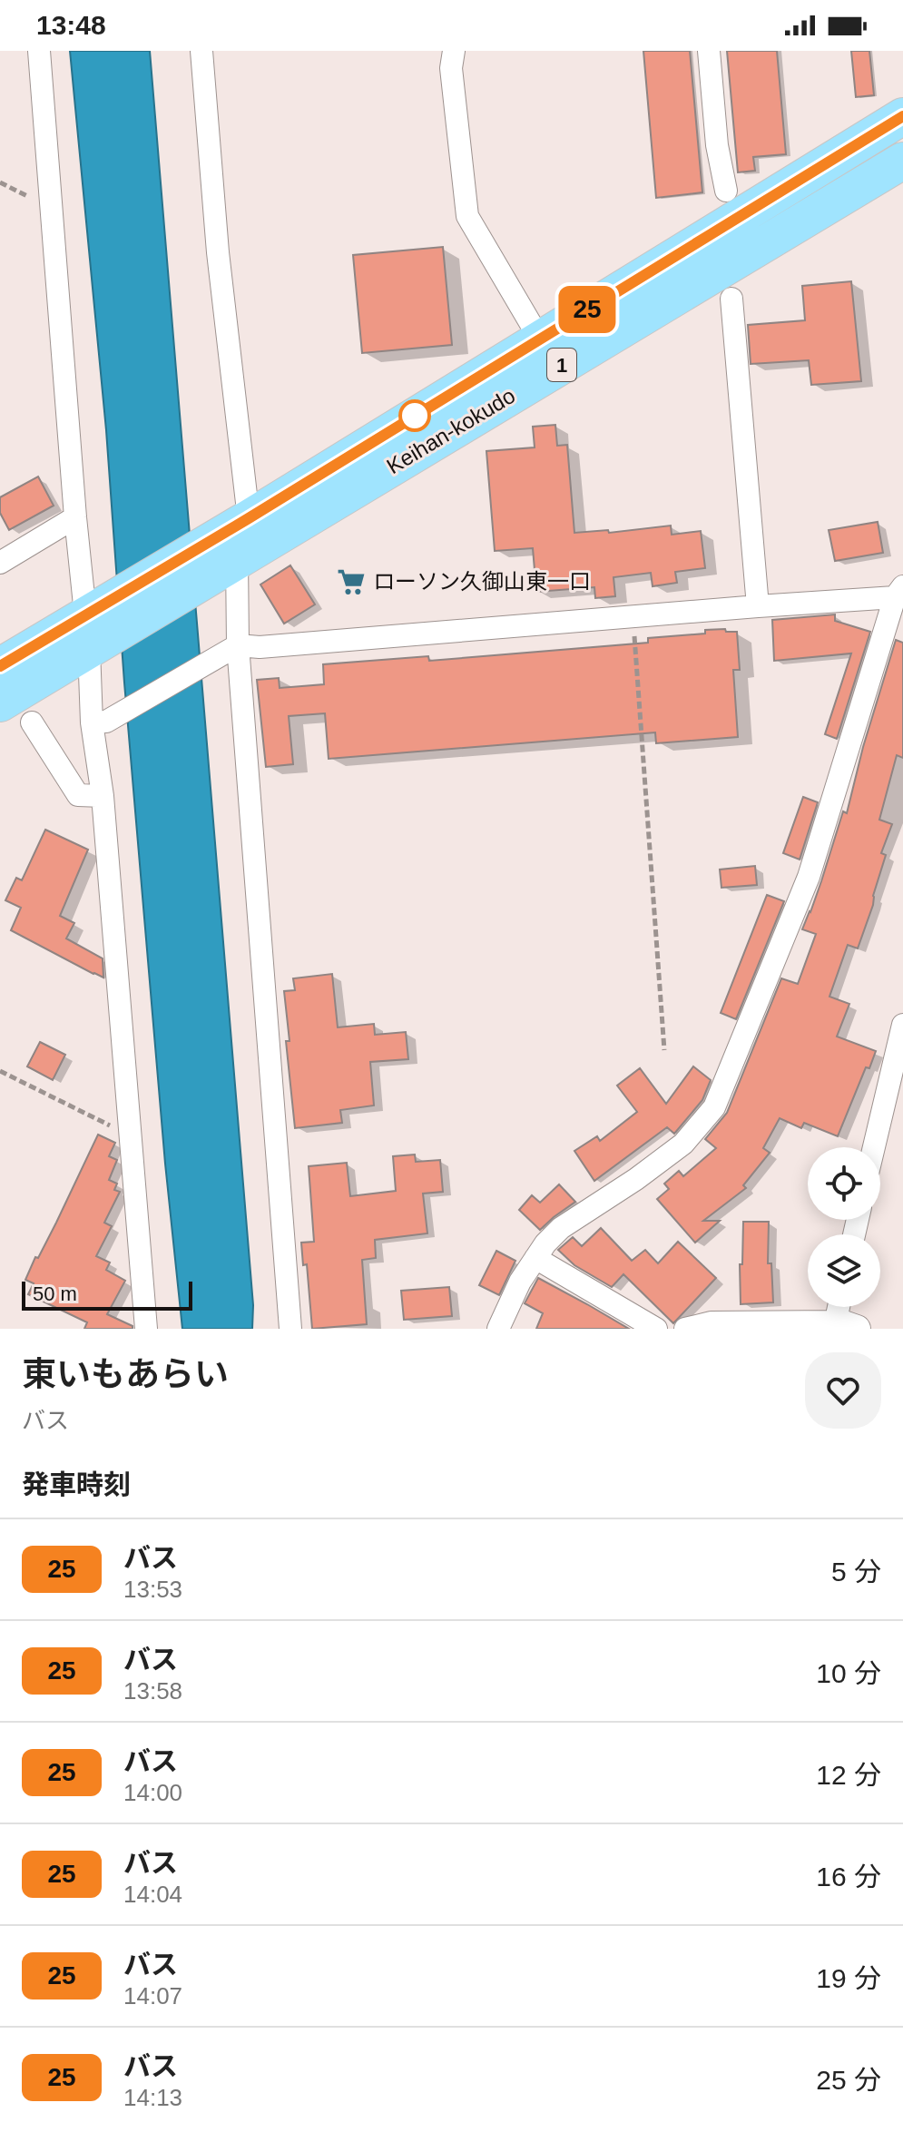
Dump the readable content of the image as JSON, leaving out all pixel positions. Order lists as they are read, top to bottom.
{
  "streets": {
    "highway": ["1", "Keihan-kokudo"]
  },
  "places": {
    "supermarket": ["ローソン久御山東一口"]
  },
  "lines": ["bus line 25"],
  "scale_bar": "50 m",
  "page": {
    "status": "13:48",
    "on_map": "25",
    "scale": "50 m",
    "heading": [
      ["東いもあらい", "バス"],
      "発車時刻"
    ],
    "list": [
      {
        "mark": "25",
        "name": "バス",
        "note": "13:53",
        "value": "5 分"
      },
      {
        "mark": "25",
        "name": "バス",
        "note": "13:58",
        "value": "10 分"
      },
      {
        "mark": "25",
        "name": "バス",
        "note": "14:00",
        "value": "12 分"
      },
      {
        "mark": "25",
        "name": "バス",
        "note": "14:04",
        "value": "16 分"
      },
      {
        "mark": "25",
        "name": "バス",
        "note": "14:07",
        "value": "19 分"
      },
      {
        "mark": "25",
        "name": "バス",
        "note": "14:13",
        "value": "25 分"
      }
    ]
  }
}
